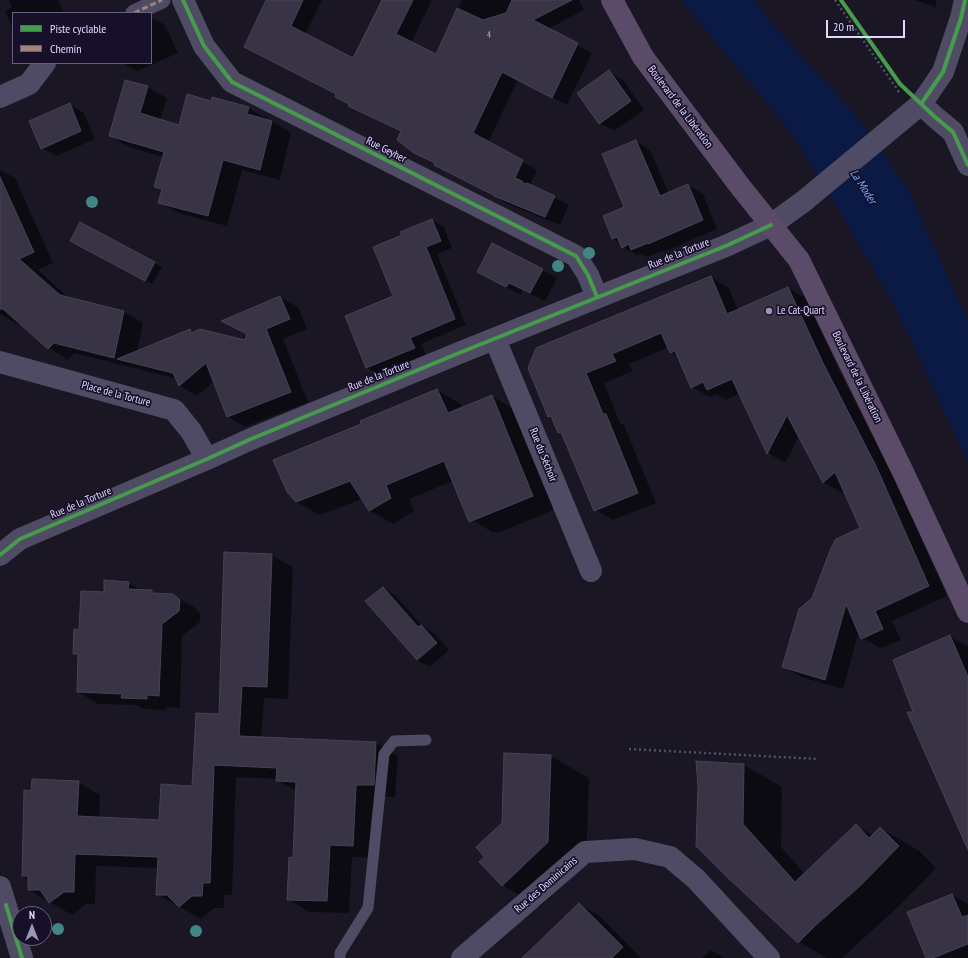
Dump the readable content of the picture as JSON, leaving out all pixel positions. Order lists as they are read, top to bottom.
{
  "streets": {
    "main road": ["Boulevard de la Libération"],
    "street": [
      "Rue Geyher",
      "Rue de la Torture",
      "Place de la Torture",
      "Rue du Séchoir",
      "Rue des Dominicains"
    ]
  },
  "crossings": [
    ["Boulevard de la Libération", "Rue de la Torture"],
    ["Rue Geyher", "Rue de la Torture"],
    ["Rue de la Torture", "Place de la Torture"],
    ["Rue de la Torture", "Rue du Séchoir"]
  ],
  "water": ["La Moder"],
  "places": ["Le Cat-Quart"],
  "house_numbers": ["4"],
  "legend": ["Piste cyclable", "Chemin"],
  "scale_bar": "20 m",
  "north": "top"
}
